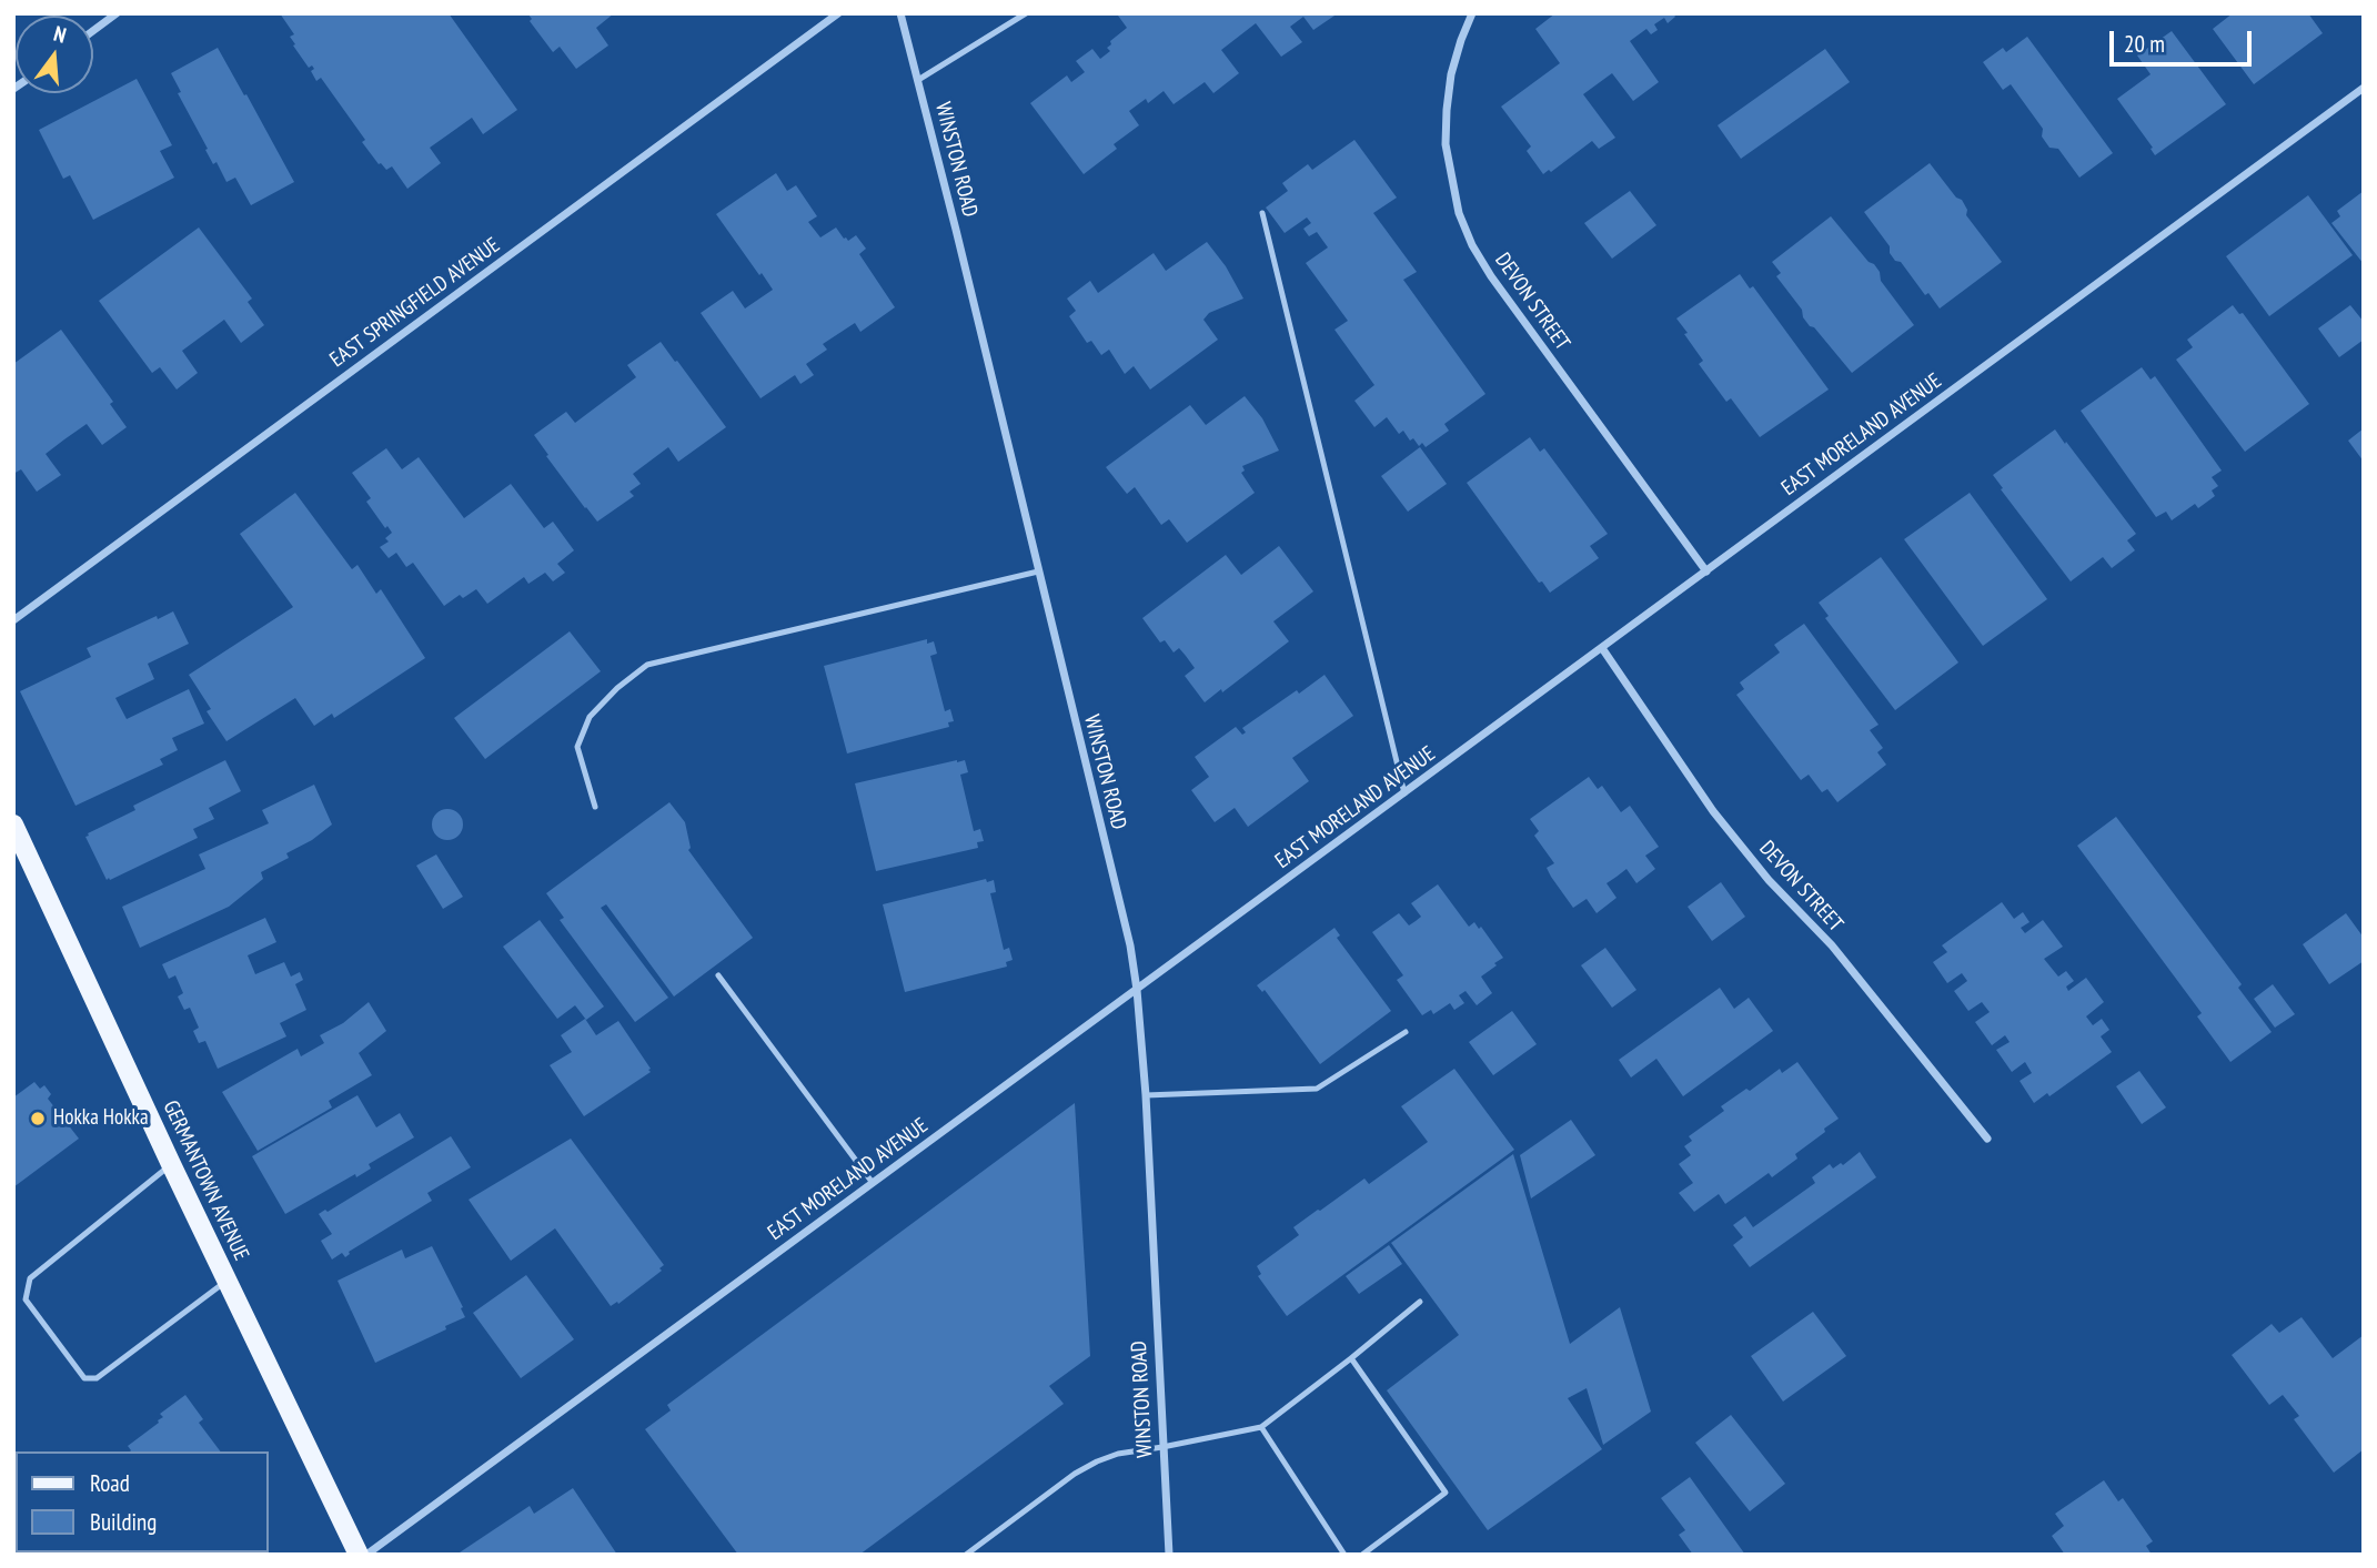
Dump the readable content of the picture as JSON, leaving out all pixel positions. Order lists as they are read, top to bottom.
{
  "streets": {
    "main road": ["GERMANTOWN AVENUE"],
    "street": [
      "WINSTON ROAD",
      "DEVON STREET",
      "EAST SPRINGFIELD AVENUE",
      "EAST MORELAND AVENUE"
    ]
  },
  "crossings": [
    ["WINSTON ROAD", "EAST MORELAND AVENUE"],
    ["DEVON STREET", "EAST MORELAND AVENUE"]
  ],
  "places": ["Hokka Hokka"],
  "legend": ["Road", "Building"],
  "scale_bar": "20 m",
  "north": "top"
}
